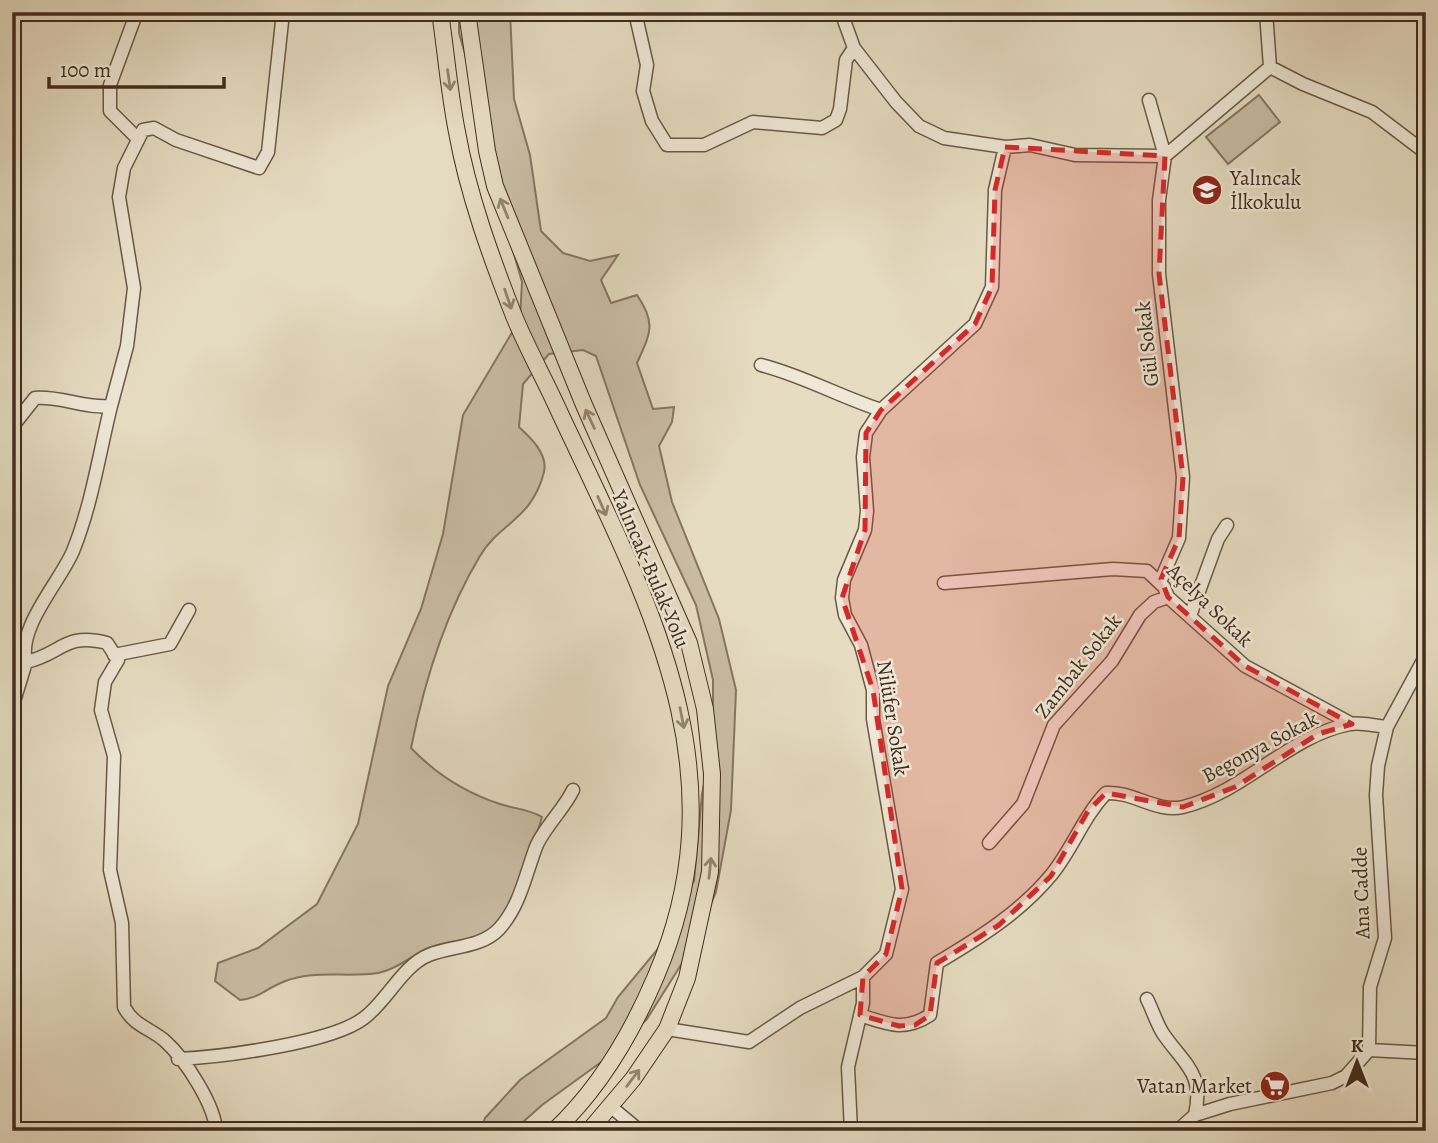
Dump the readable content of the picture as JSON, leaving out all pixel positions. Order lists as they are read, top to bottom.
{
  "streets": {
    "main road": ["Yalıncak-Bulak Yolu"],
    "street": [
      "Gül Sokak",
      "Açelya Sokak",
      "Zambak Sokak",
      "Nilüfer Sokak",
      "Begonya Sokak",
      "Ana Cadde"
    ]
  },
  "crossings": [
    ["Gül Sokak", "Açelya Sokak"],
    ["Açelya Sokak", "Zambak Sokak"],
    ["Açelya Sokak", "Begonya Sokak"],
    ["Begonya Sokak", "Ana Cadde"]
  ],
  "places": {
    "school or university": ["Yalıncak İlkokulu"],
    "supermarket": ["Vatan Market"]
  },
  "scale_bar": "100 m",
  "north": "top"
}
